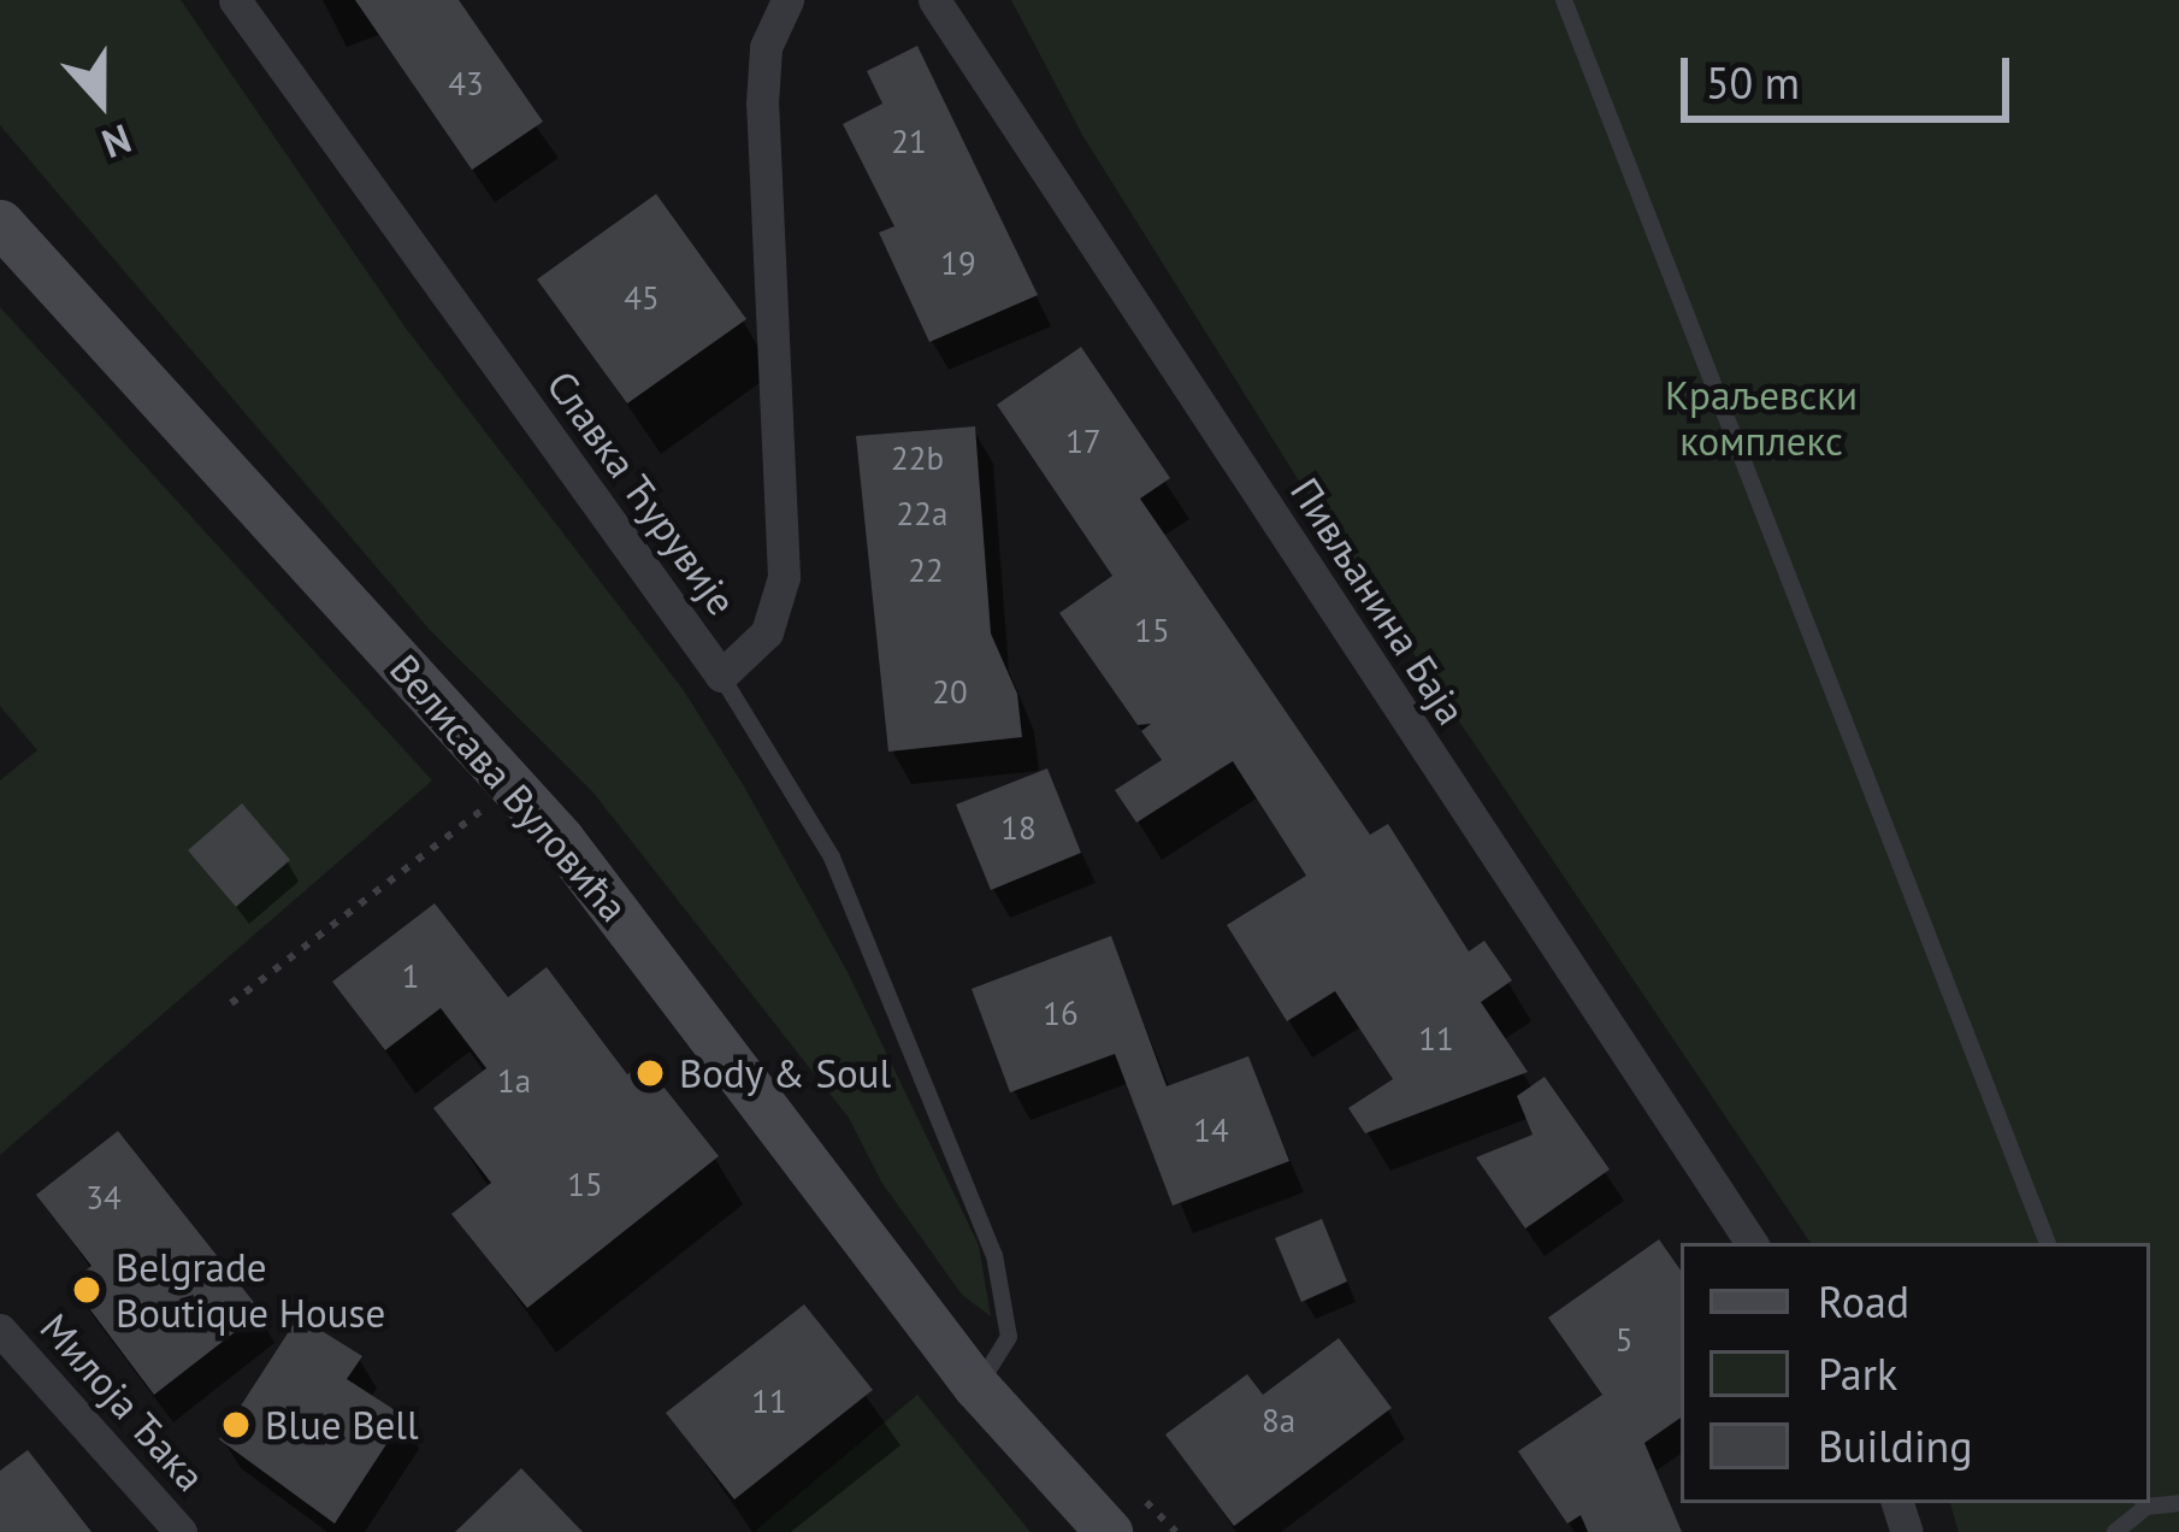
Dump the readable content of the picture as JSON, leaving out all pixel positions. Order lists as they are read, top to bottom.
{
  "streets": {
    "street": [
      "Славка Ћурувије",
      "Пивљанина Баја",
      "Велисава Вуловића",
      "Милоја Ђака"
    ]
  },
  "parks": ["Краљевски комплекс"],
  "places": ["Body & Soul", "Belgrade Boutique House", "Blue Bell"],
  "house_numbers": [
    "43",
    "21",
    "19",
    "45",
    "17",
    "22b",
    "22a",
    "22",
    "15",
    "20",
    "18",
    "1",
    "16",
    "11",
    "1a",
    "14",
    "15",
    "34",
    "5",
    "11",
    "8a"
  ],
  "legend": ["Road", "Park", "Building"],
  "scale_bar": "50 m",
  "north": "bottom"
}
